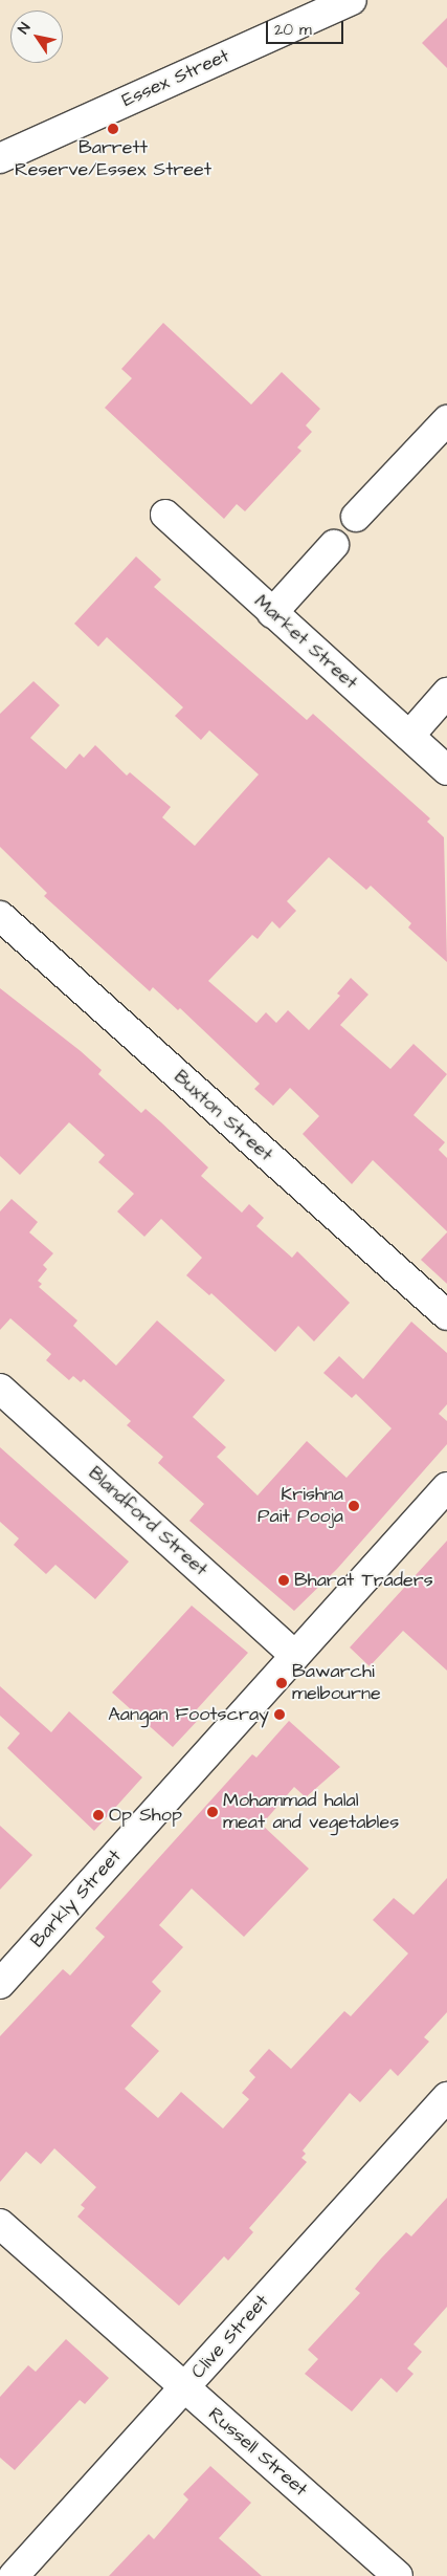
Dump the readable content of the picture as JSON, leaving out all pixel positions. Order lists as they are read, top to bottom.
{
  "streets": {
    "street": [
      "Essex Street",
      "Market Street",
      "Buxton Street",
      "Blandford Street",
      "Barkly Street",
      "Clive Street",
      "Russell Street"
    ]
  },
  "crossings": [
    ["Blandford Street", "Barkly Street"],
    ["Clive Street", "Russell Street"]
  ],
  "places": [
    "Barrett Reserve/Essex Street",
    "Krishna Pait Pooja",
    "Bharat Traders",
    "Bawarchi melbourne",
    "Aangan Footscray",
    "Mohammad halal meat and vegetables",
    "Op Shop"
  ],
  "scale_bar": "20 m",
  "north": "top left"
}
